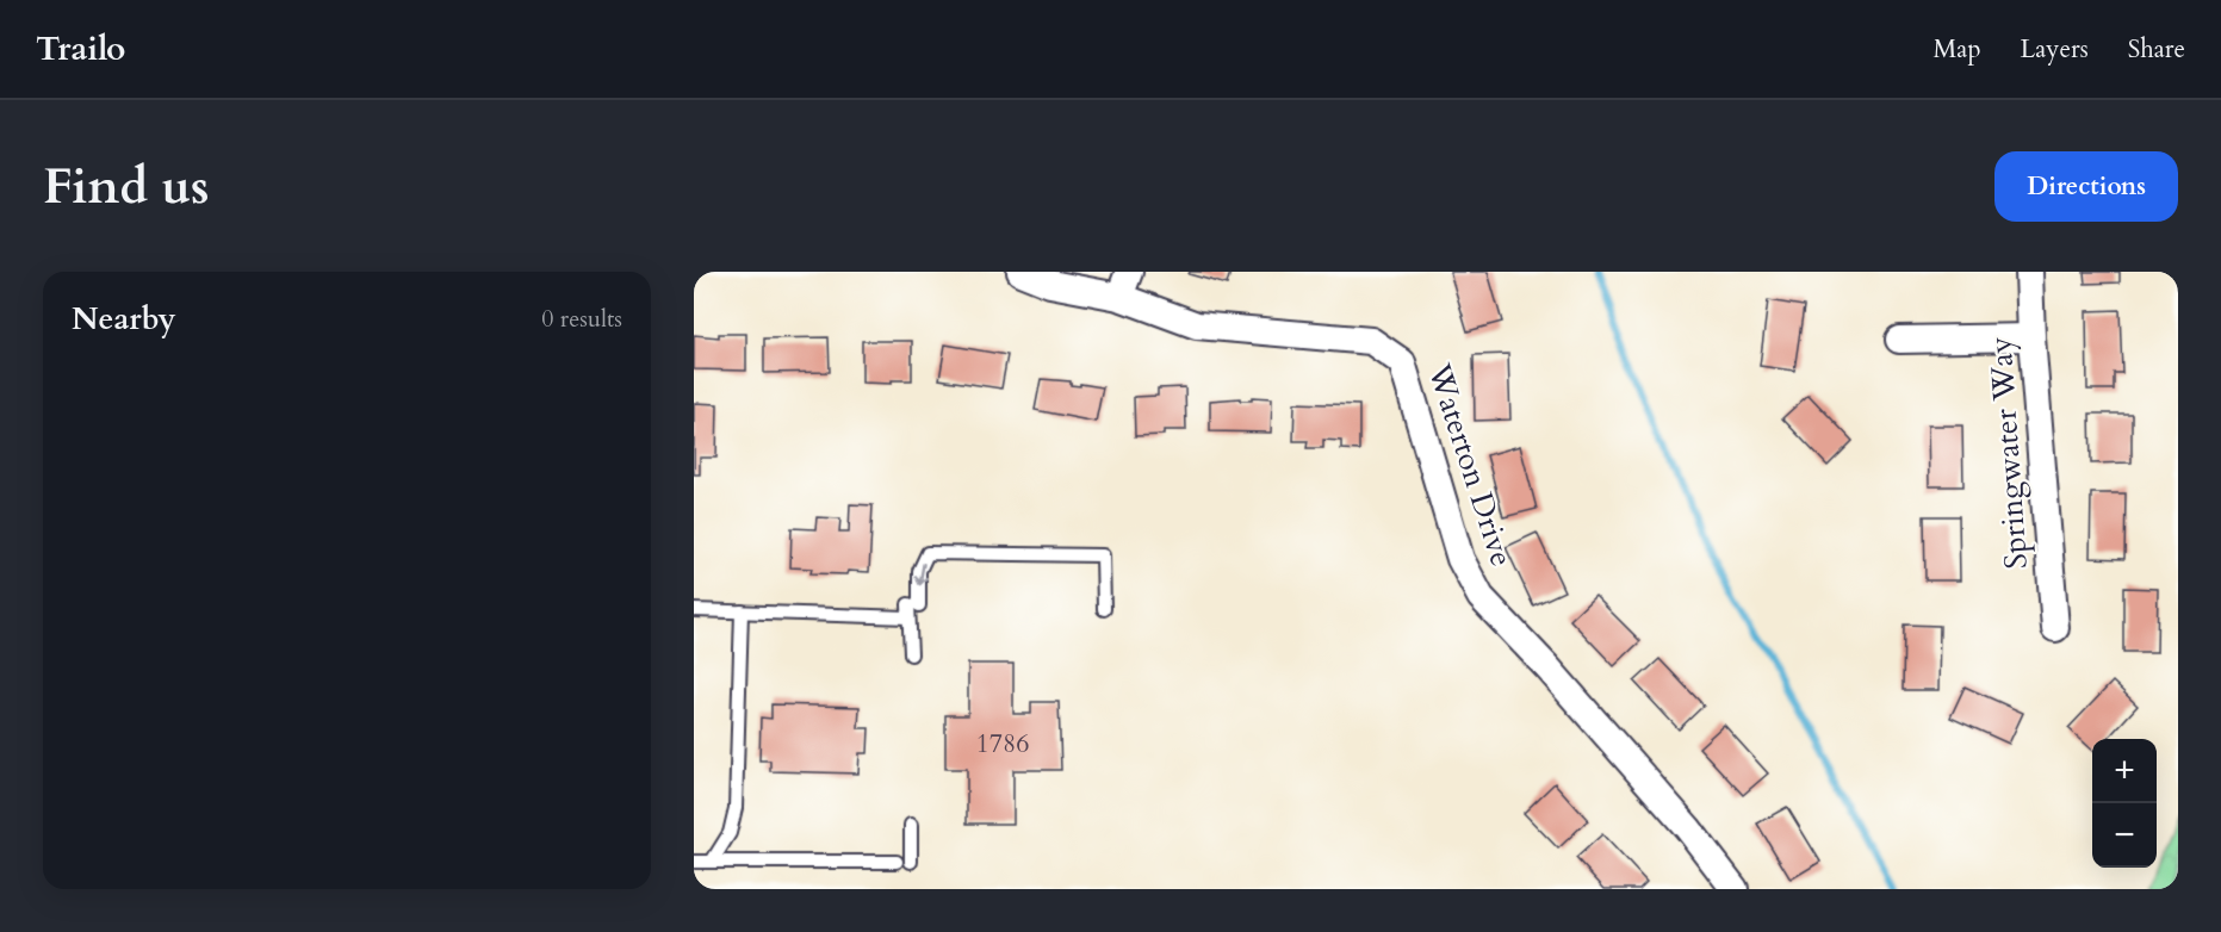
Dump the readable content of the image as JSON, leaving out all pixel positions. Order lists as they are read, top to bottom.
{
  "streets": {
    "street": ["Springwater Way", "Waterton Drive"]
  },
  "house_numbers": ["1786"],
  "page": {
    "header": "Trailo",
    "nav": ["Map", "Layers", "Share"],
    "buttons": "Directions",
    "title": "Find us",
    "heading": ["Nearby", "0 results"],
    "map_buttons": ["+", "−"]
  }
}
